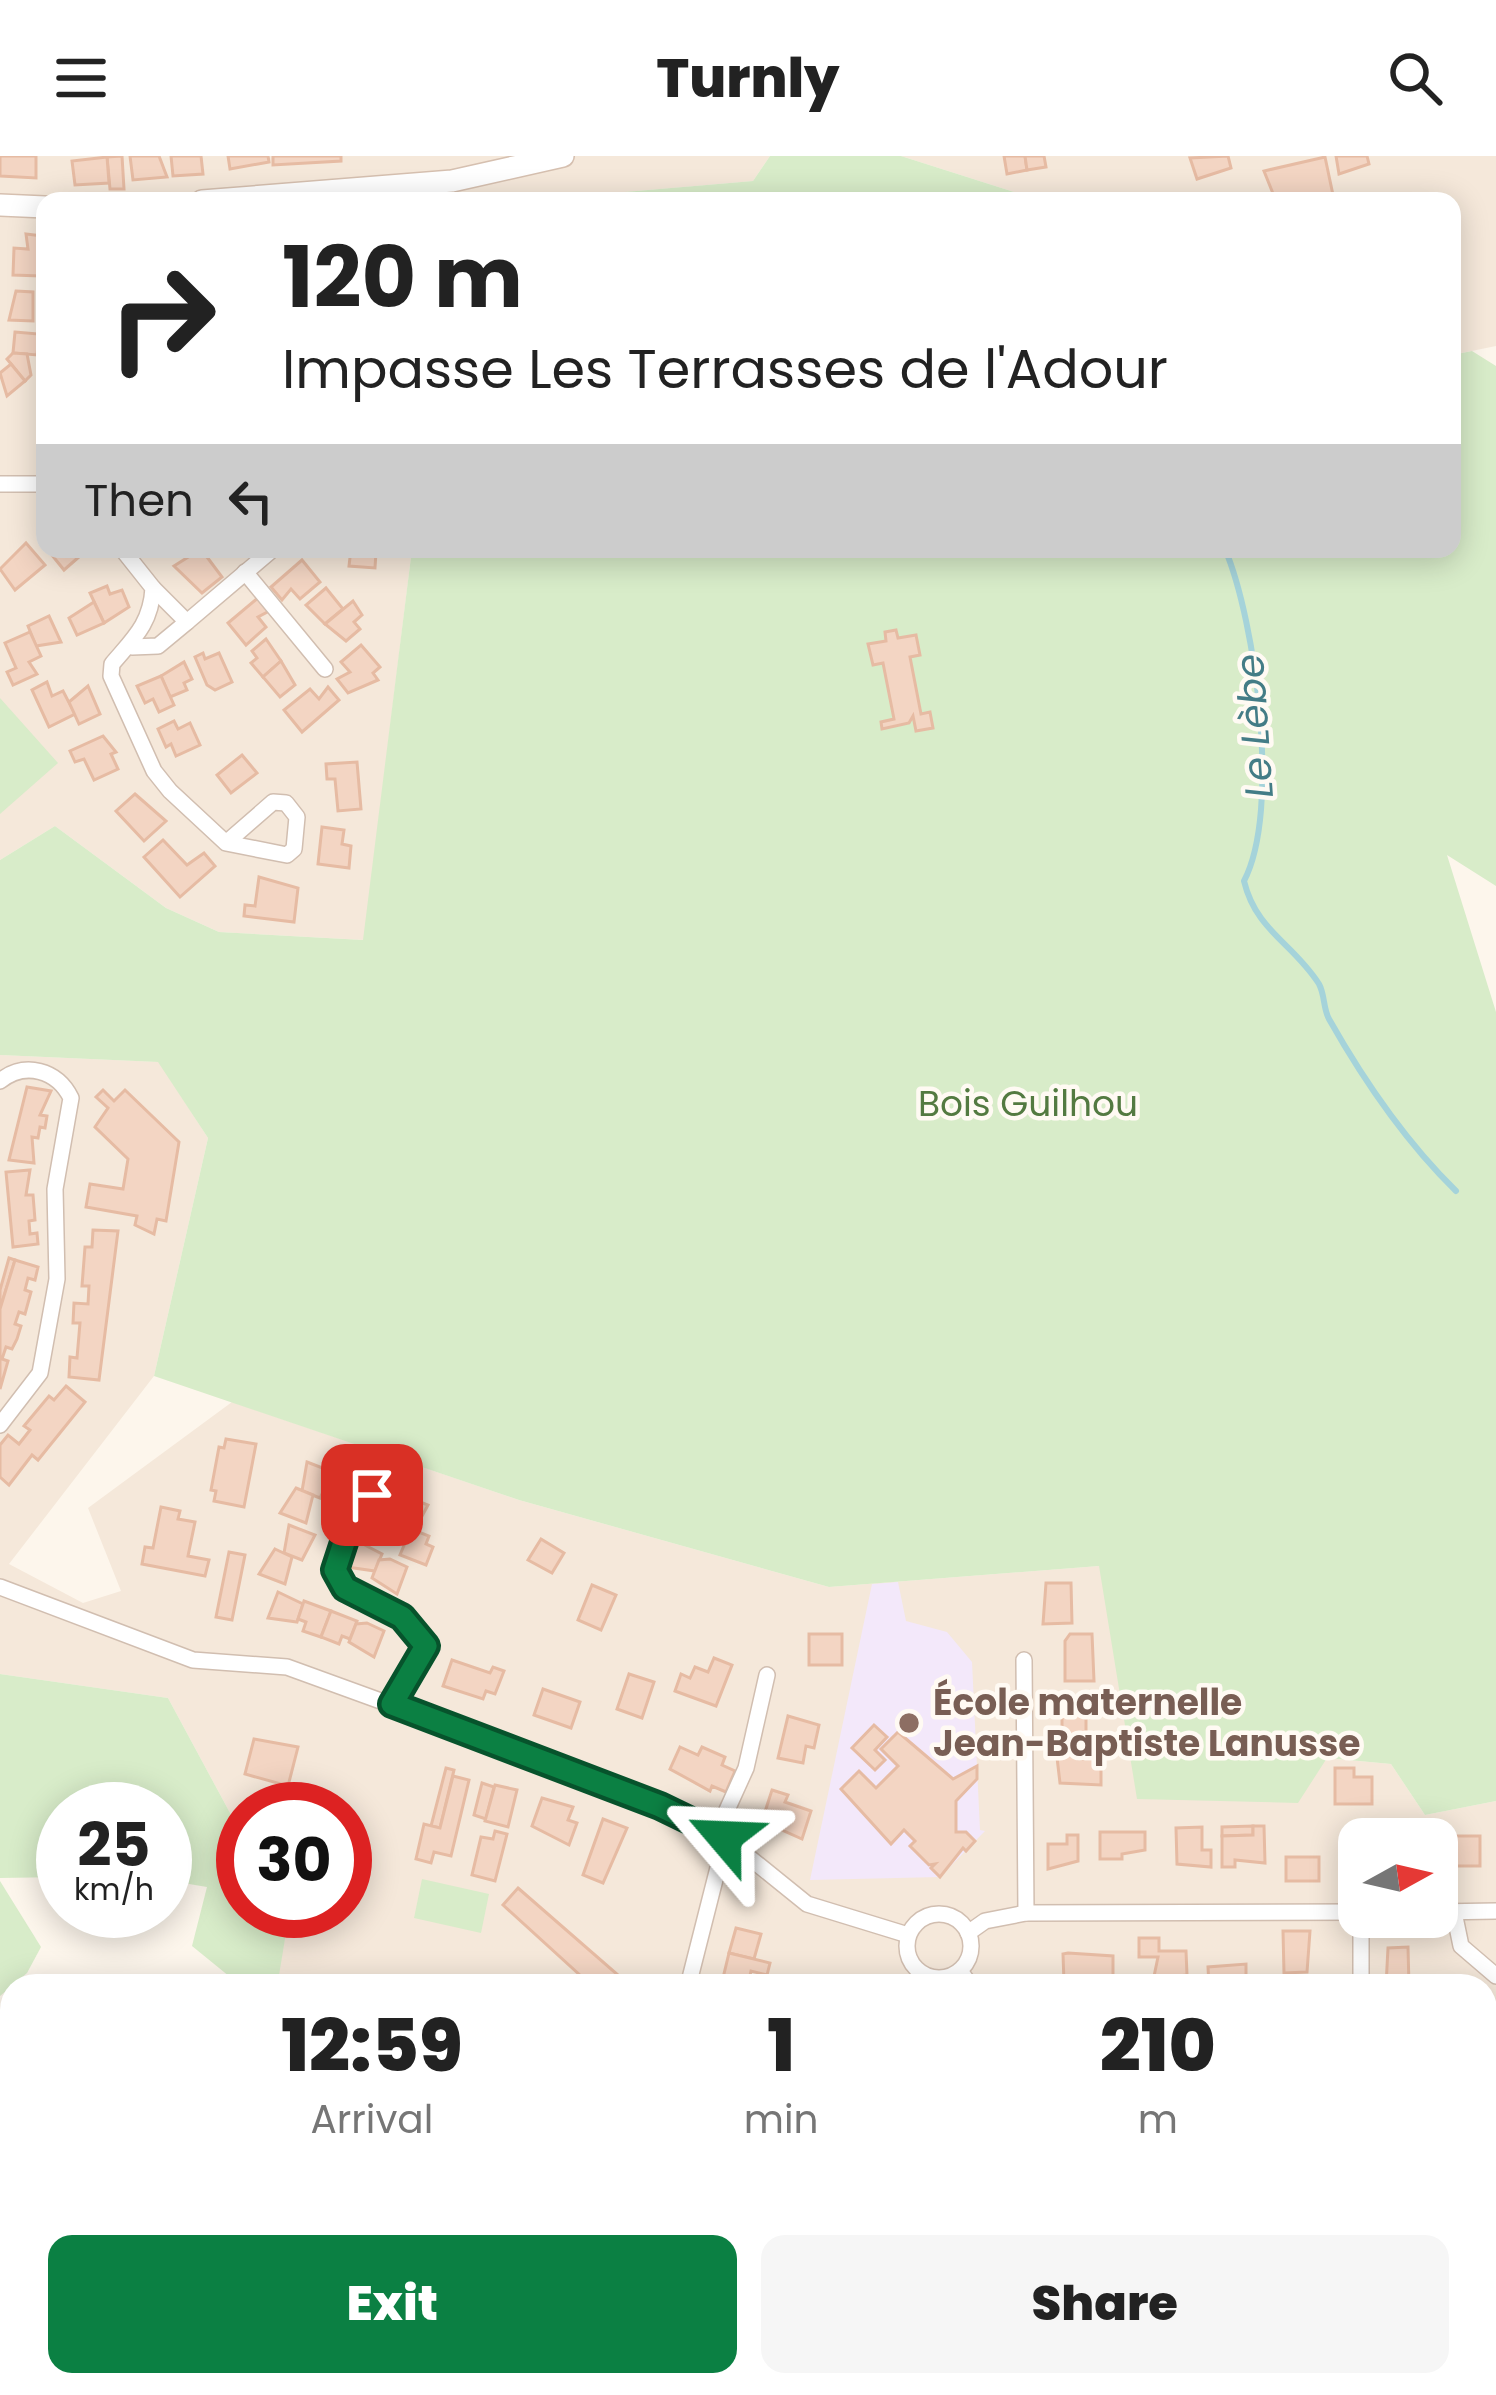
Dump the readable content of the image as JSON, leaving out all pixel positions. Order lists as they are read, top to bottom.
{
  "water": ["Le Lèbe"],
  "parks": ["Bois Guilhou"],
  "places": ["École maternelle Jean-Baptiste Lanusse"],
  "north": "right",
  "page": {
    "header": "Turnly",
    "turn": ["120 m", "Impasse Les Terrasses de l'Adour"],
    "then": "Then",
    "speed": "25 km/h",
    "limit": "30",
    "eta": [
      "12:59",
      "Arrival",
      "1",
      "min",
      "210",
      "m"
    ],
    "buttons": ["Exit", "Share"]
  }
}
